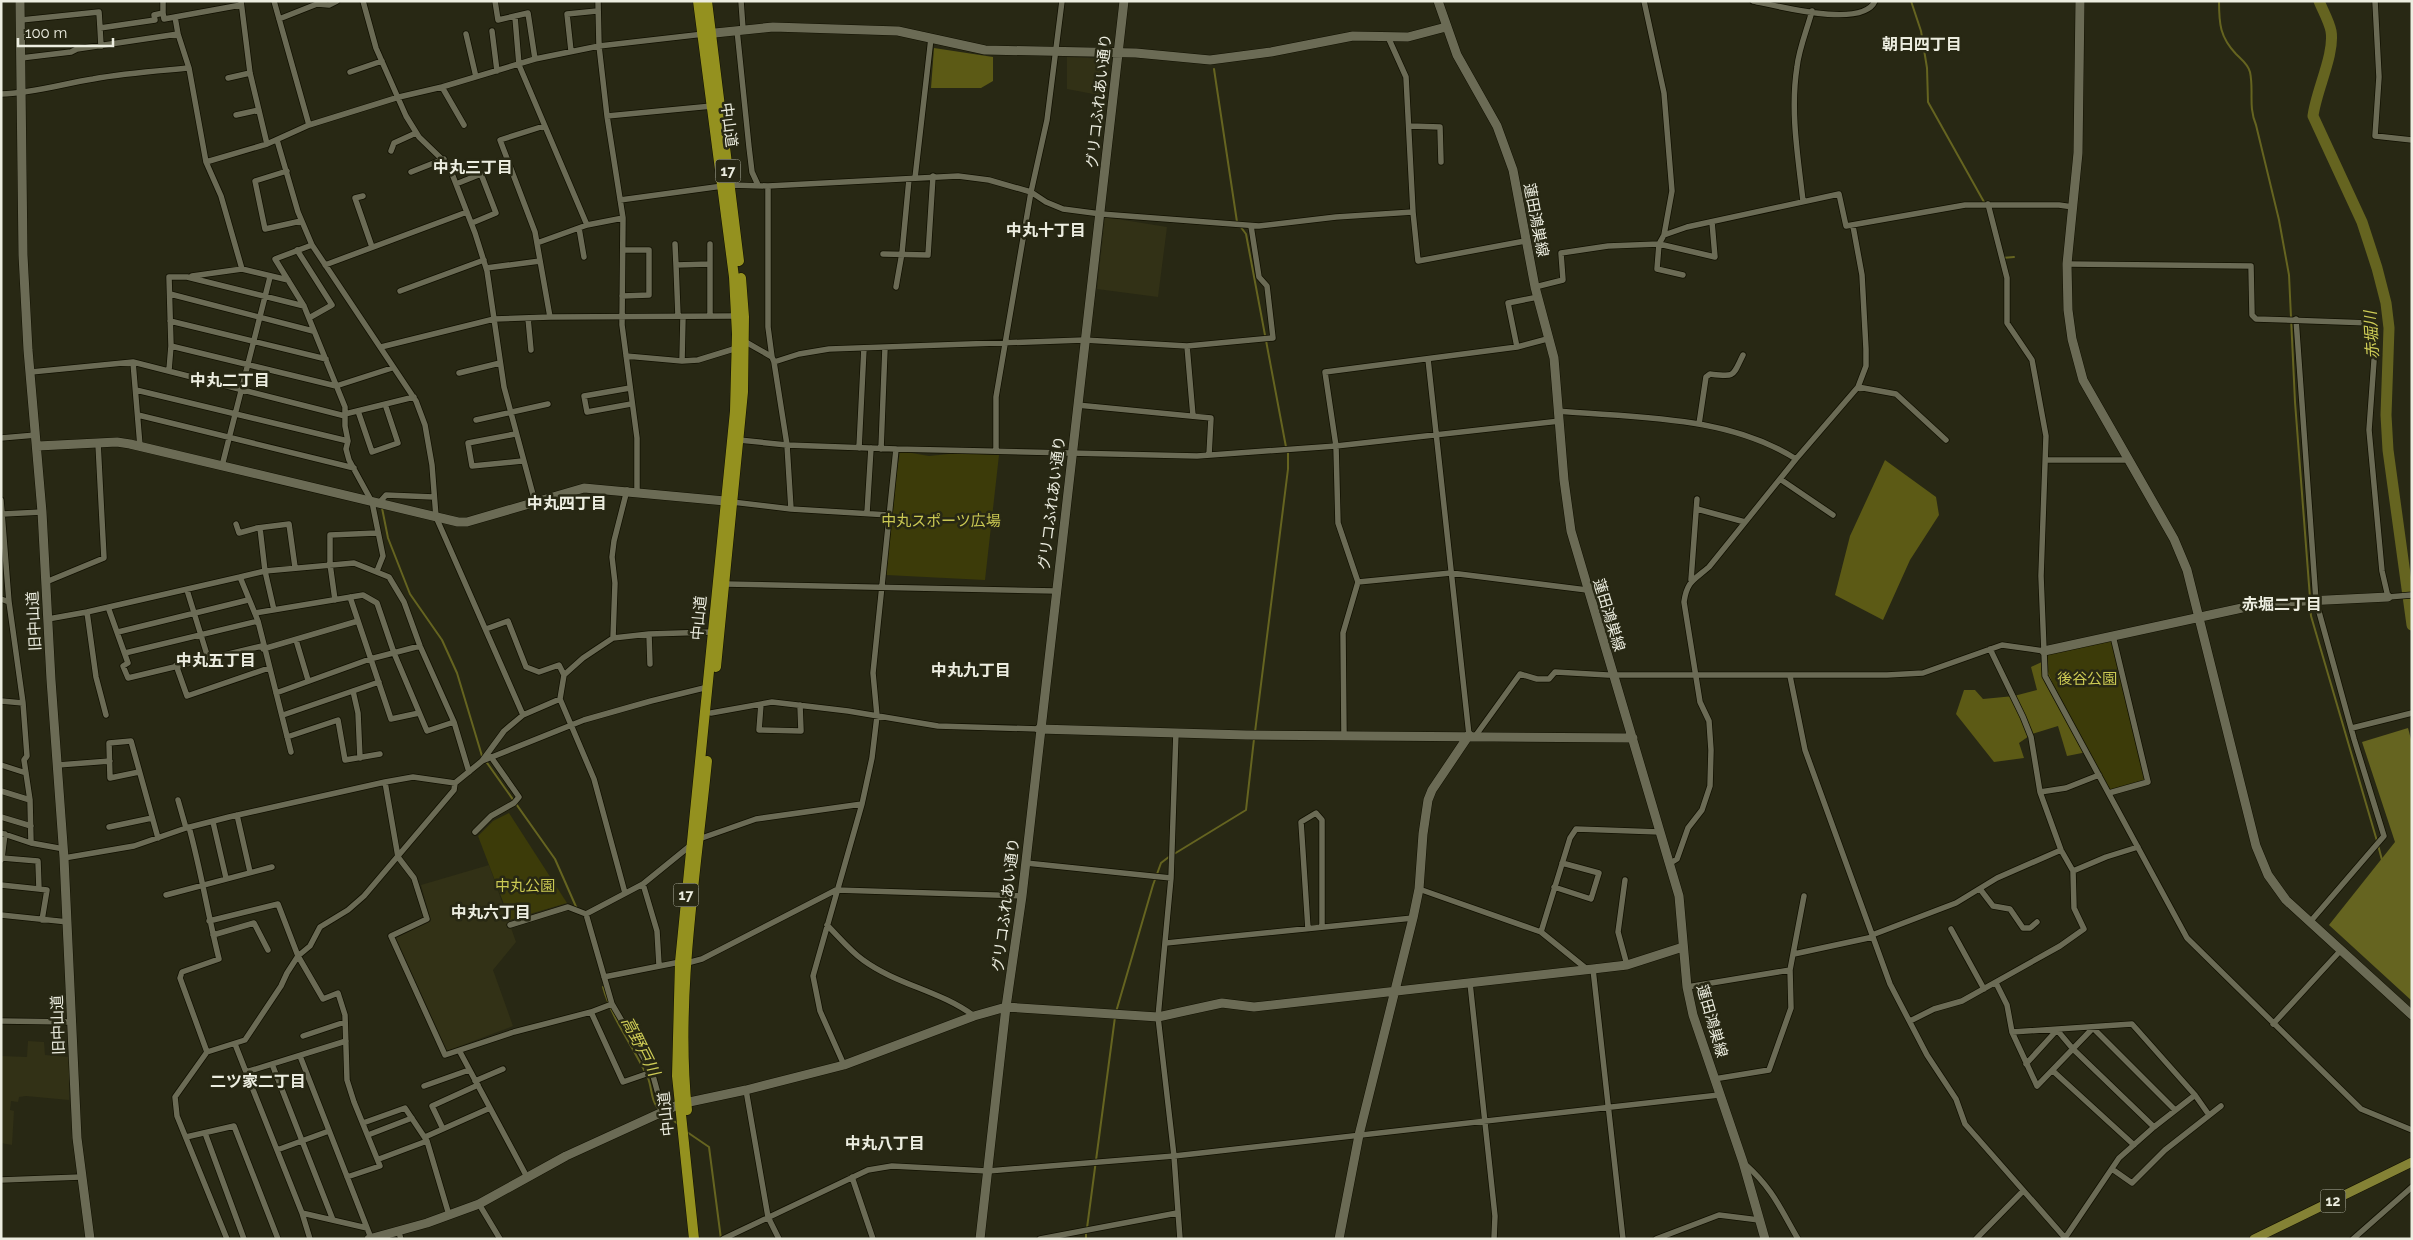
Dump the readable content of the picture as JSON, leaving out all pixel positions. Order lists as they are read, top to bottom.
{
  "streets": {
    "highway": ["中山道", "17"],
    "main road": ["12"],
    "street": ["グリコふれあい通り", "蓮田鴻巣線", "旧中山道"]
  },
  "districts": [
    "朝日四丁目",
    "中丸三丁目",
    "中丸十丁目",
    "中丸二丁目",
    "中丸四丁目",
    "赤堀二丁目",
    "中丸五丁目",
    "中丸九丁目",
    "中丸六丁目",
    "二ツ家二丁目",
    "中丸八丁目"
  ],
  "water": ["赤堀川", "高野戸川"],
  "parks": ["中丸スポーツ広場", "後谷公園", "中丸公園"],
  "scale_bar": "100 m"
}
